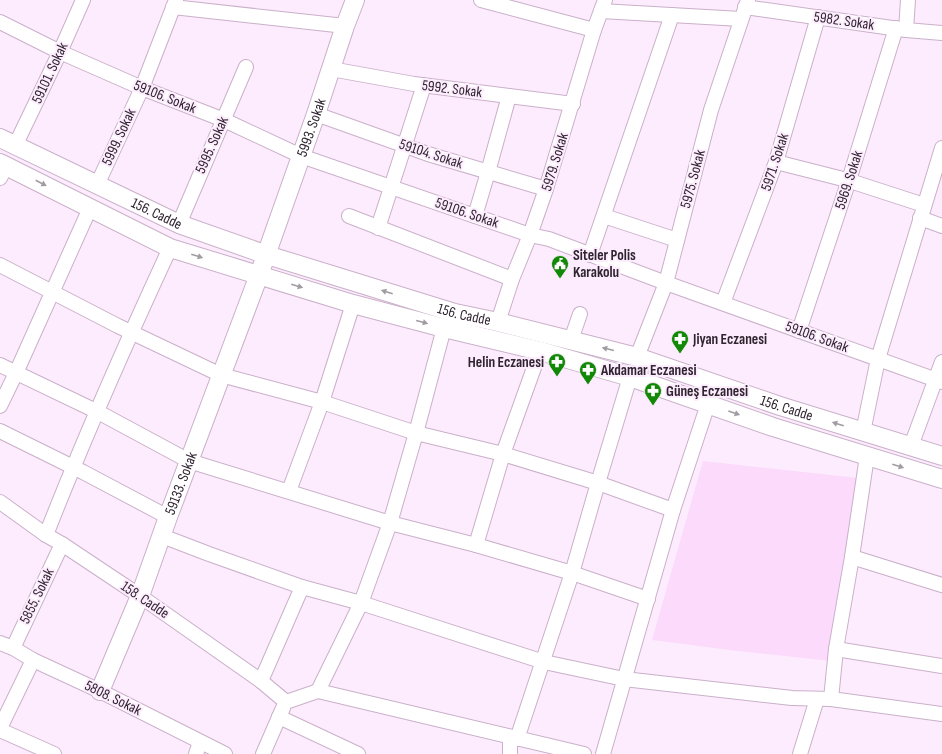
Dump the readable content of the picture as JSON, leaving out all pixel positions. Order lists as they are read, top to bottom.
{
  "streets": {
    "street": [
      "5982. Sokak",
      "59101. Sokak",
      "5992. Sokak",
      "59106. Sokak",
      "5993. Sokak",
      "5999. Sokak",
      "5995. Sokak",
      "59104. Sokak",
      "5979. Sokak",
      "5971. Sokak",
      "5975. Sokak",
      "5969. Sokak",
      "156. Cadde",
      "59133. Sokak",
      "5855. Sokak",
      "158. Cadde",
      "5808. Sokak"
    ]
  },
  "crossings": [
    ["5982. Sokak", "5979. Sokak"],
    ["5982. Sokak", "5971. Sokak"],
    ["5982. Sokak", "5975. Sokak"],
    ["5982. Sokak", "5969. Sokak"],
    ["59101. Sokak", "59106. Sokak"],
    ["59101. Sokak", "156. Cadde"],
    ["5992. Sokak", "5993. Sokak"],
    ["5992. Sokak", "5979. Sokak"],
    ["59106. Sokak", "5993. Sokak"],
    ["59106. Sokak", "5999. Sokak"],
    ["59106. Sokak", "5995. Sokak"],
    ["59106. Sokak", "5979. Sokak"],
    ["59106. Sokak", "5971. Sokak"],
    ["59106. Sokak", "5975. Sokak"],
    ["59106. Sokak", "5969. Sokak"],
    ["5993. Sokak", "59104. Sokak"],
    ["5993. Sokak", "156. Cadde"],
    ["5993. Sokak", "59133. Sokak"],
    ["5999. Sokak", "156. Cadde"],
    ["5995. Sokak", "156. Cadde"],
    ["59104. Sokak", "5979. Sokak"],
    ["5979. Sokak", "156. Cadde"],
    ["5975. Sokak", "156. Cadde"],
    ["156. Cadde", "59133. Sokak"],
    ["59133. Sokak", "158. Cadde"],
    ["59133. Sokak", "5808. Sokak"],
    ["5855. Sokak", "158. Cadde"],
    ["5855. Sokak", "5808. Sokak"]
  ],
  "places": {
    "public building": ["Siteler Polis Karakolu"],
    "pharmacy": [
      "Jiyan Eczanesi",
      "Helin Eczanesi",
      "Akdamar Eczanesi",
      "Güneş Eczanesi"
    ]
  }
}
